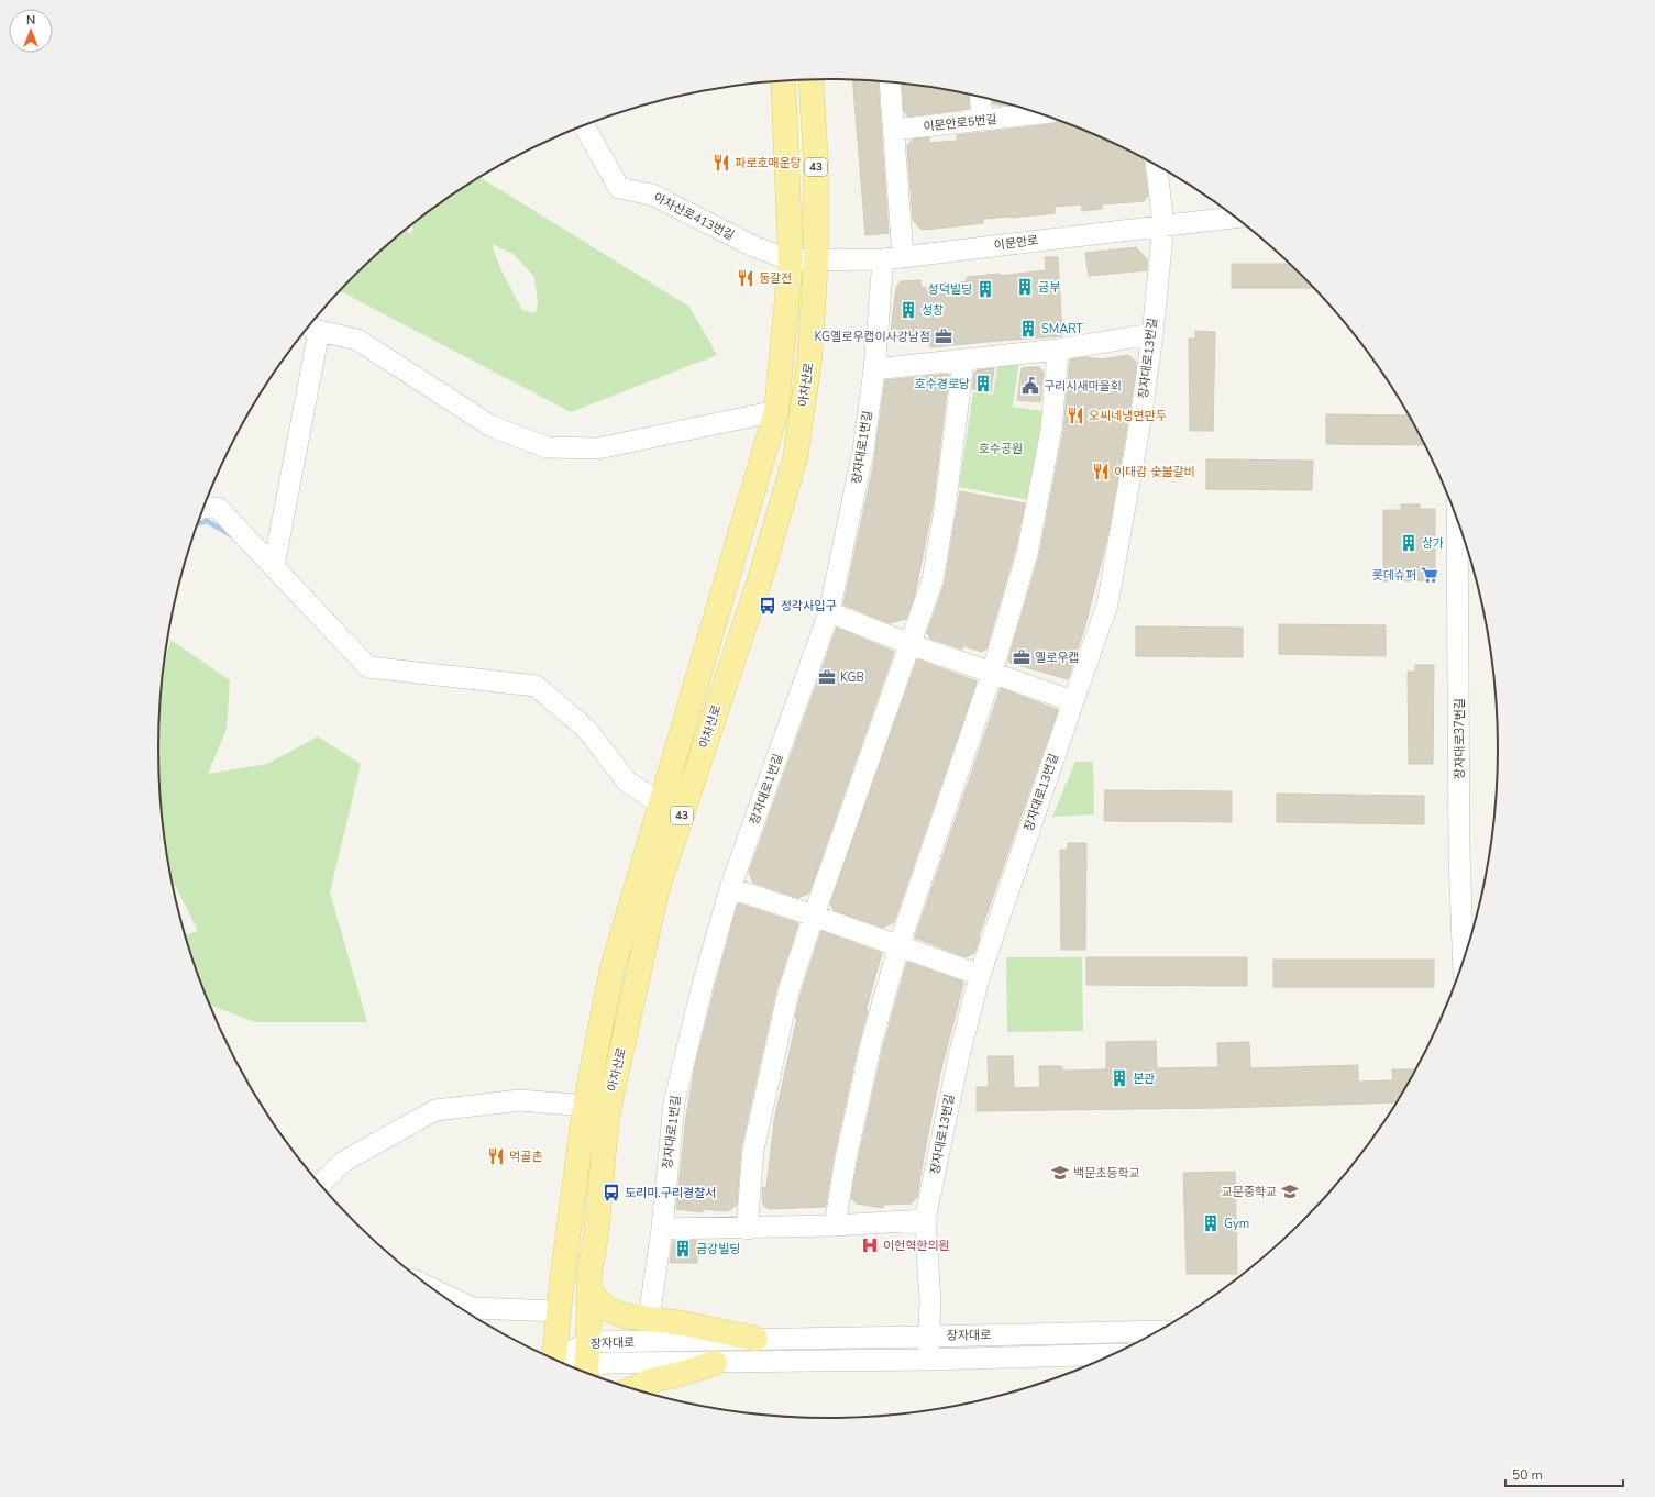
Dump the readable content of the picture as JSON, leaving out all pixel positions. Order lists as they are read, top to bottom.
{
  "streets": {
    "main road": ["43", "아차산로"],
    "street": [
      "이문안로5번길",
      "아차산로413번길",
      "이문안로",
      "장자대로13번길",
      "장자대로1번길",
      "장자대로37번길",
      "장자대로"
    ]
  },
  "crossings": [
    ["아차산로413번길", "이문안로"],
    ["아차산로413번길", "아차산로"],
    ["이문안로", "장자대로13번길"],
    ["이문안로", "아차산로"],
    ["이문안로", "장자대로1번길"],
    ["장자대로13번길", "장자대로"],
    ["아차산로", "장자대로"]
  ],
  "parks": ["호수공원"],
  "places": {
    "restaurant": [
      "파로호매운탕",
      "동갈전",
      "오씨네냉면만두",
      "이대감 숯불갈비",
      "먹골촌"
    ],
    "building": [
      "금부",
      "성덕빌딩",
      "성창",
      "SMART",
      "호수경로당",
      "상가",
      "본관",
      "Gym",
      "금강빌딩"
    ],
    "office": ["KG옐로우캡이사강남점", "옐로우캡", "KGB"],
    "public building": ["구리시새마을회"],
    "supermarket": ["롯데슈퍼"],
    "bus stop": ["정각사입구", "도리미.구리경찰서"],
    "school or university": ["백문초등학교", "교문중학교"],
    "hospital": ["이헌혁한의원"]
  },
  "scale_bar": "50 m",
  "north": "top"
}
